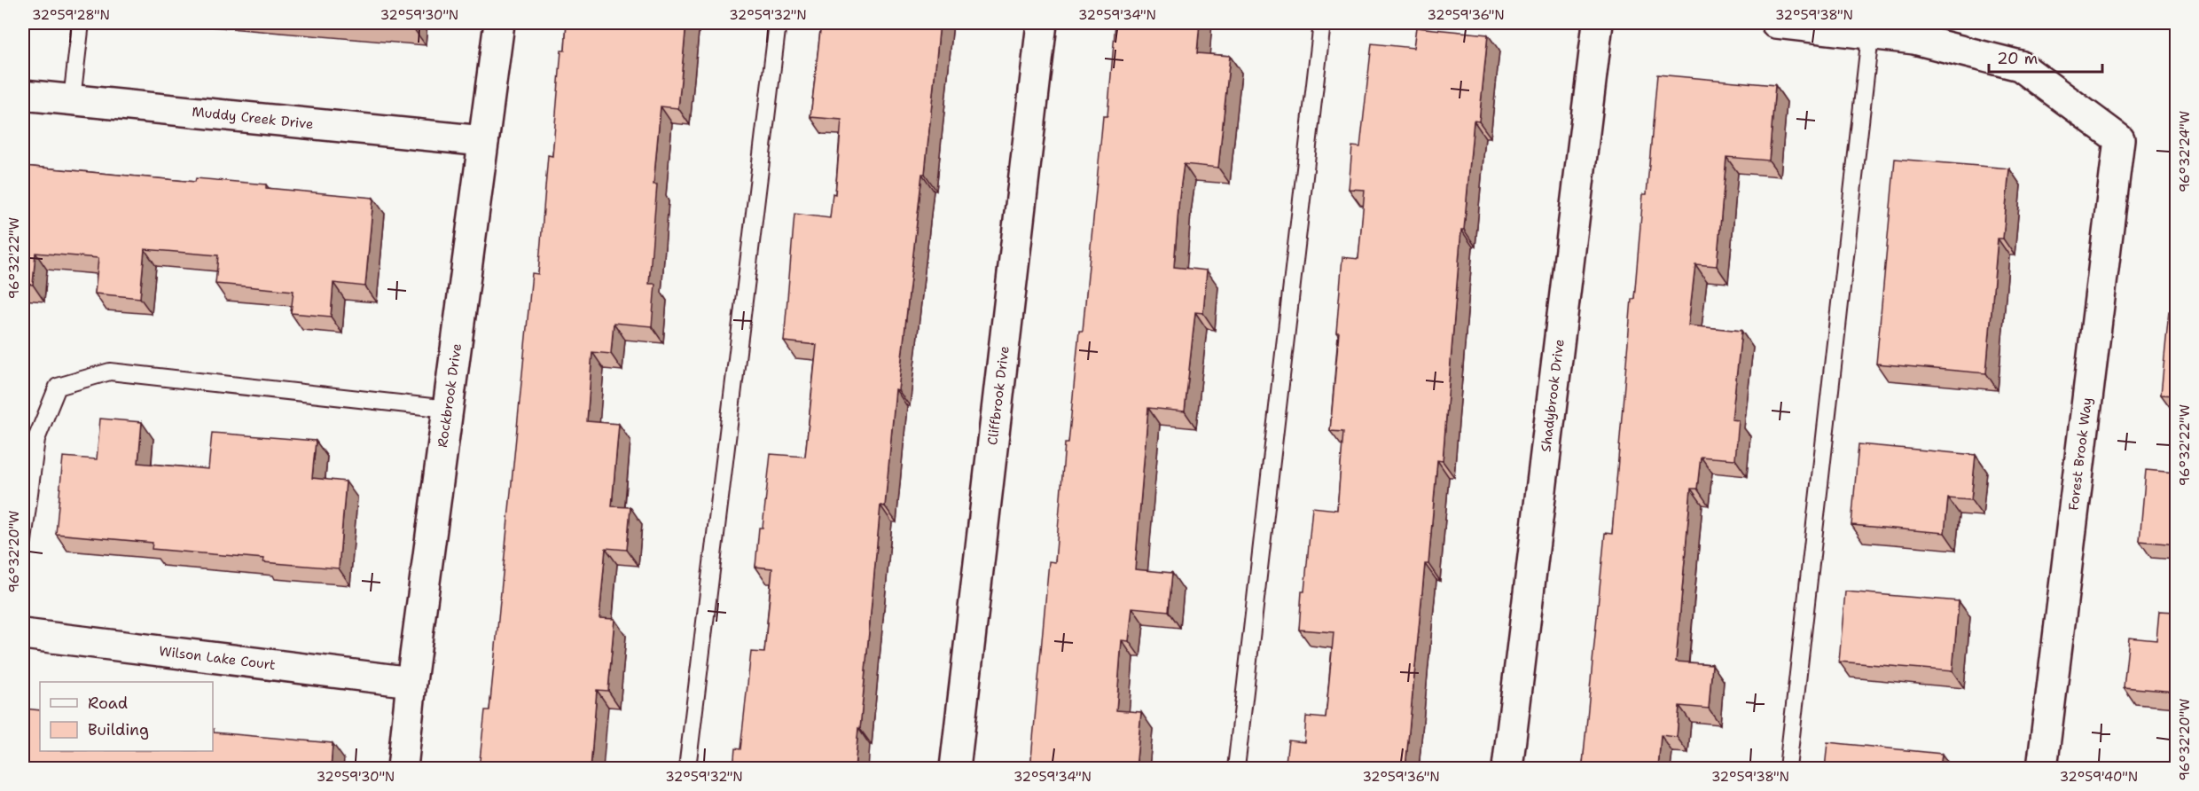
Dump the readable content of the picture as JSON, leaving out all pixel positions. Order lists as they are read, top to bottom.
{
  "streets": {
    "street": [
      "Muddy Creek Drive",
      "Rockbrook Drive",
      "Cliffbrook Drive",
      "Shadybrook Drive",
      "Forest Brook Way",
      "Wilson Lake Court"
    ]
  },
  "crossings": [
    ["Muddy Creek Drive", "Rockbrook Drive"],
    ["Rockbrook Drive", "Wilson Lake Court"]
  ],
  "legend": ["Road", "Building"],
  "scale_bar": "20 m",
  "coordinates": [
    "32°59'28\"N",
    "32°59'30\"N",
    "32°59'32\"N",
    "32°59'34\"N",
    "32°59'36\"N",
    "32°59'38\"N",
    "96°32'24\"W",
    "96°32'22\"W",
    "96°32'20\"W",
    "32°59'40\"N"
  ]
}
